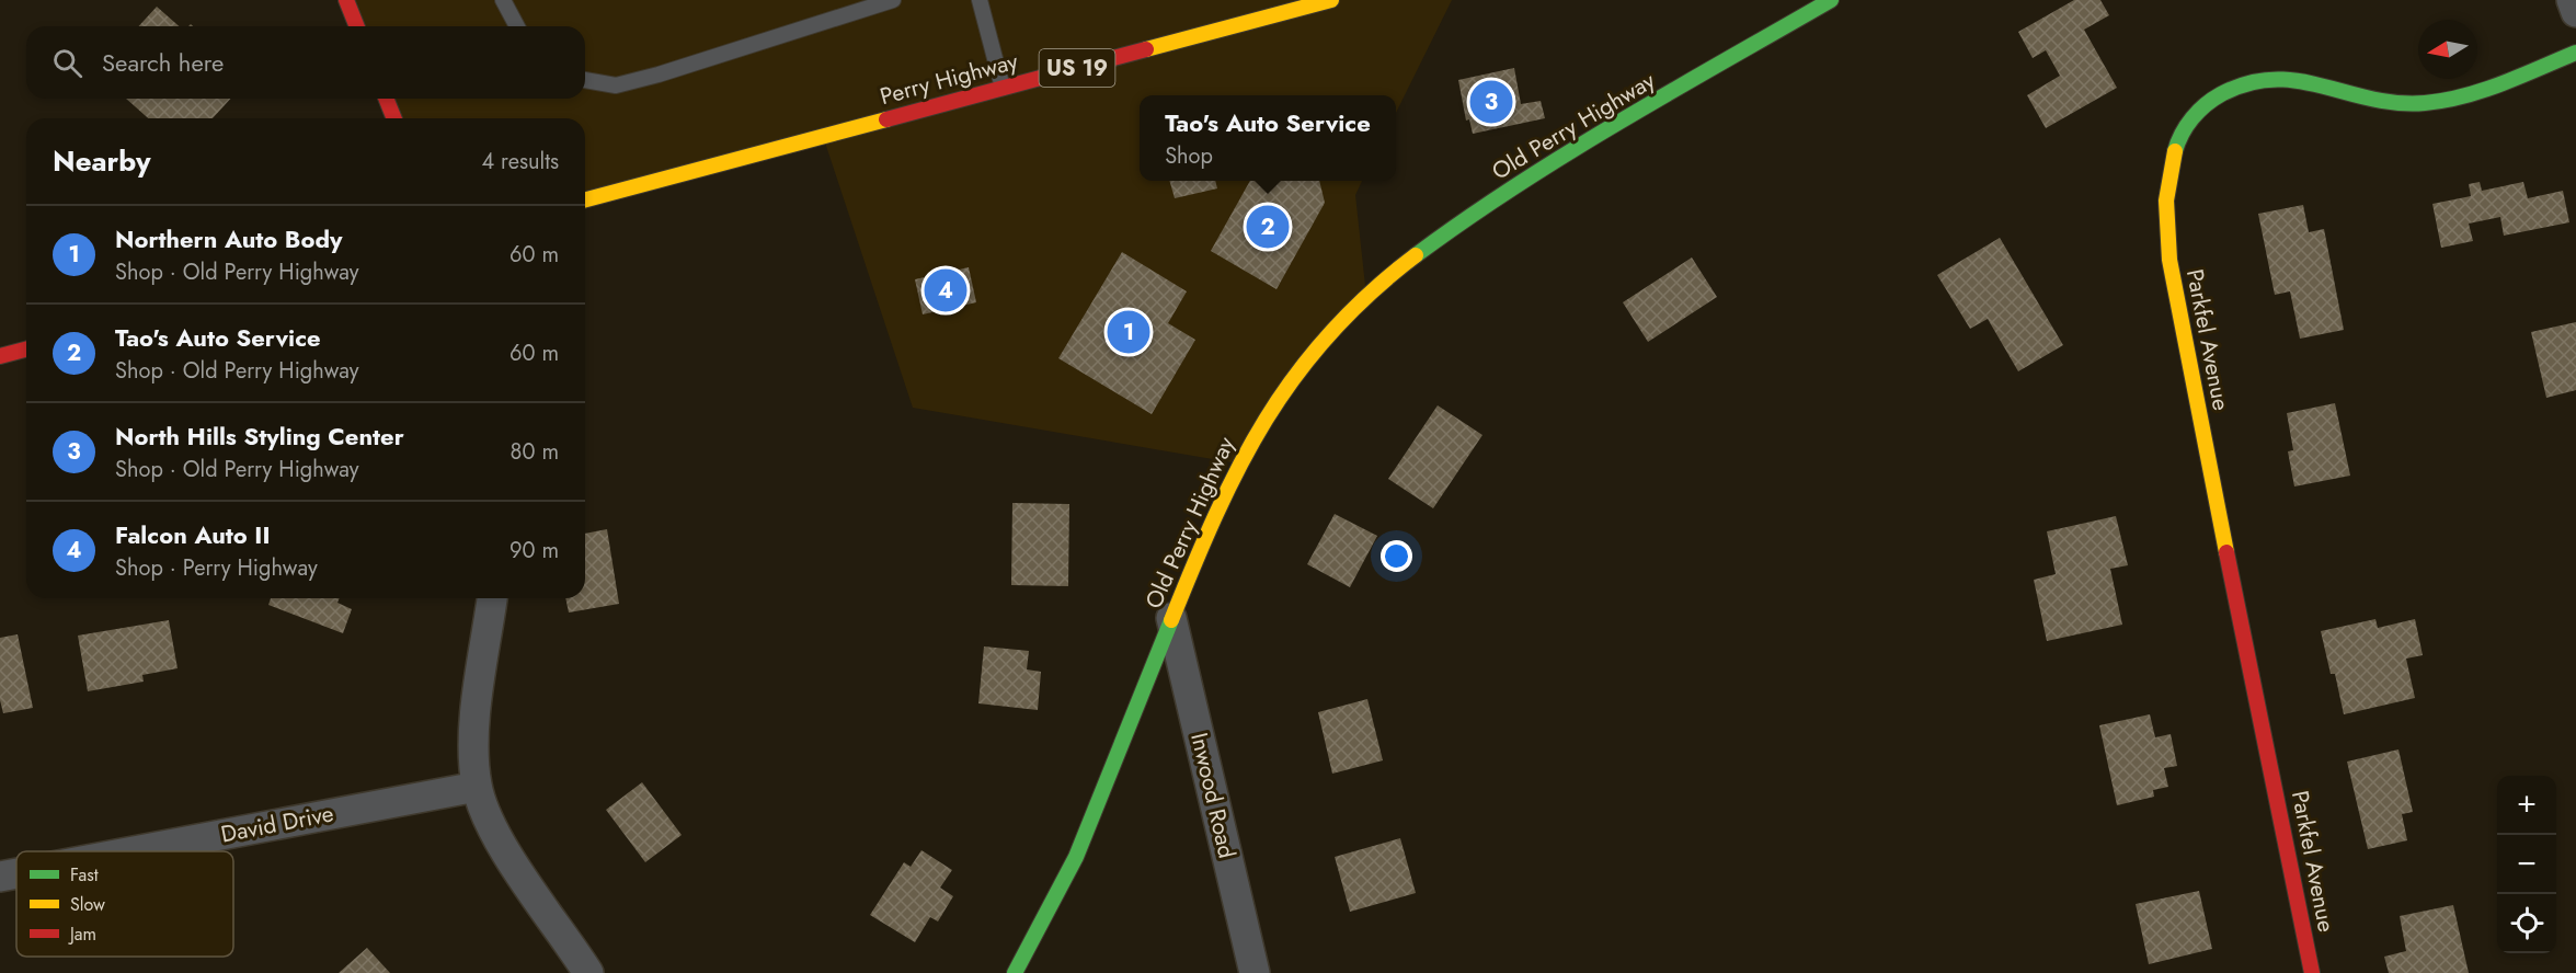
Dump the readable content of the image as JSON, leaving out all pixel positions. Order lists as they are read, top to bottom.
{
  "streets": {
    "street": [
      "US 19",
      "Perry Highway",
      "Old Perry Highway",
      "Parkfel Avenue",
      "Inwood Road",
      "David Drive"
    ]
  },
  "crossings": [
    ["Old Perry Highway", "Inwood Road"]
  ],
  "legend": ["Fast", "Slow", "Jam"],
  "north": "left",
  "page": {
    "search": "Search here",
    "pins": [
      "3",
      "2",
      "4",
      "1"
    ],
    "popup": ["Tao's Auto Service", "Shop"],
    "heading": ["Nearby", "4 results"],
    "list": [
      {
        "mark": "1",
        "name": "Northern Auto Body",
        "note": "Shop · Old Perry Highway",
        "value": "60 m"
      },
      {
        "mark": "2",
        "name": "Tao's Auto Service",
        "note": "Shop · Old Perry Highway",
        "value": "60 m"
      },
      {
        "mark": "3",
        "name": "North Hills Styling Center",
        "note": "Shop · Old Perry Highway",
        "value": "80 m"
      },
      {
        "mark": "4",
        "name": "Falcon Auto II",
        "note": "Shop · Perry Highway",
        "value": "90 m"
      }
    ],
    "map_buttons": ["+", "−"]
  }
}
